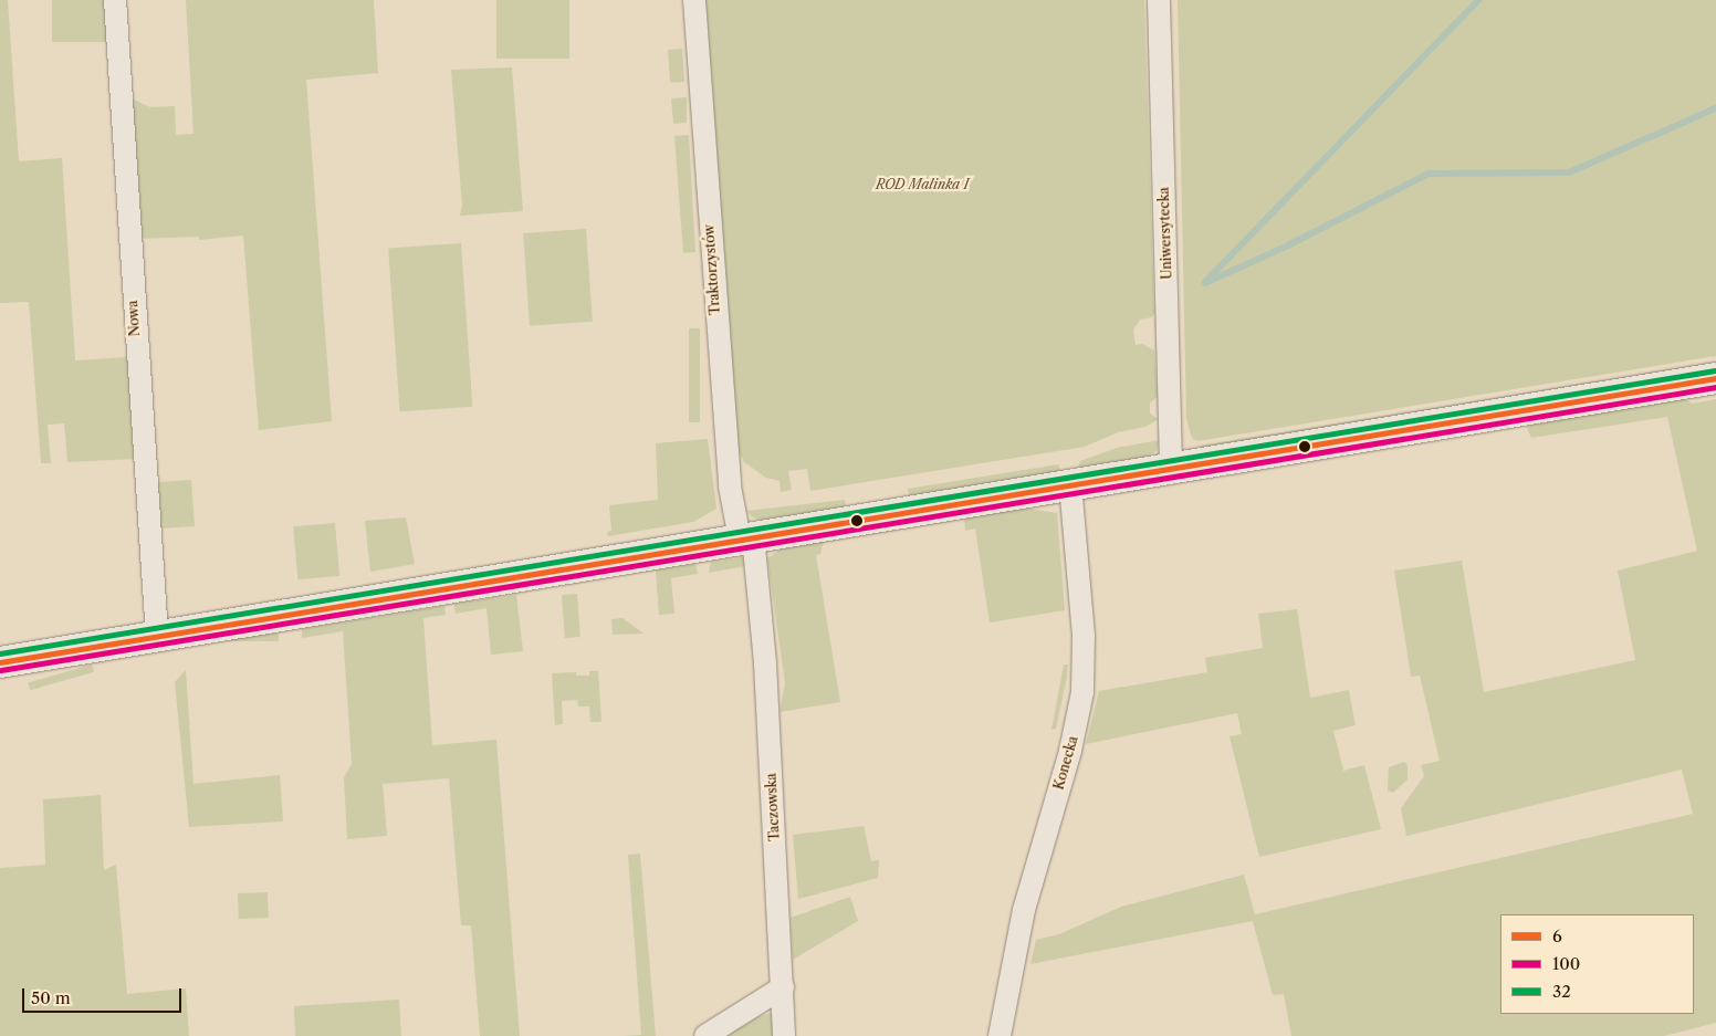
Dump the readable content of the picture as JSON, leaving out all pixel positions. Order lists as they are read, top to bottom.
{
  "streets": {
    "street": [
      "Uniwersytecka",
      "Traktorzystów",
      "Nowa",
      "Konecka",
      "Taczowska"
    ]
  },
  "crossings": [
    ["Traktorzystów", "Taczowska"]
  ],
  "parks": ["ROD Malinka I"],
  "lines": ["transit line 32", "transit line 6", "transit line 100"],
  "legend": ["6", "100", "32"],
  "scale_bar": "50 m"
}
